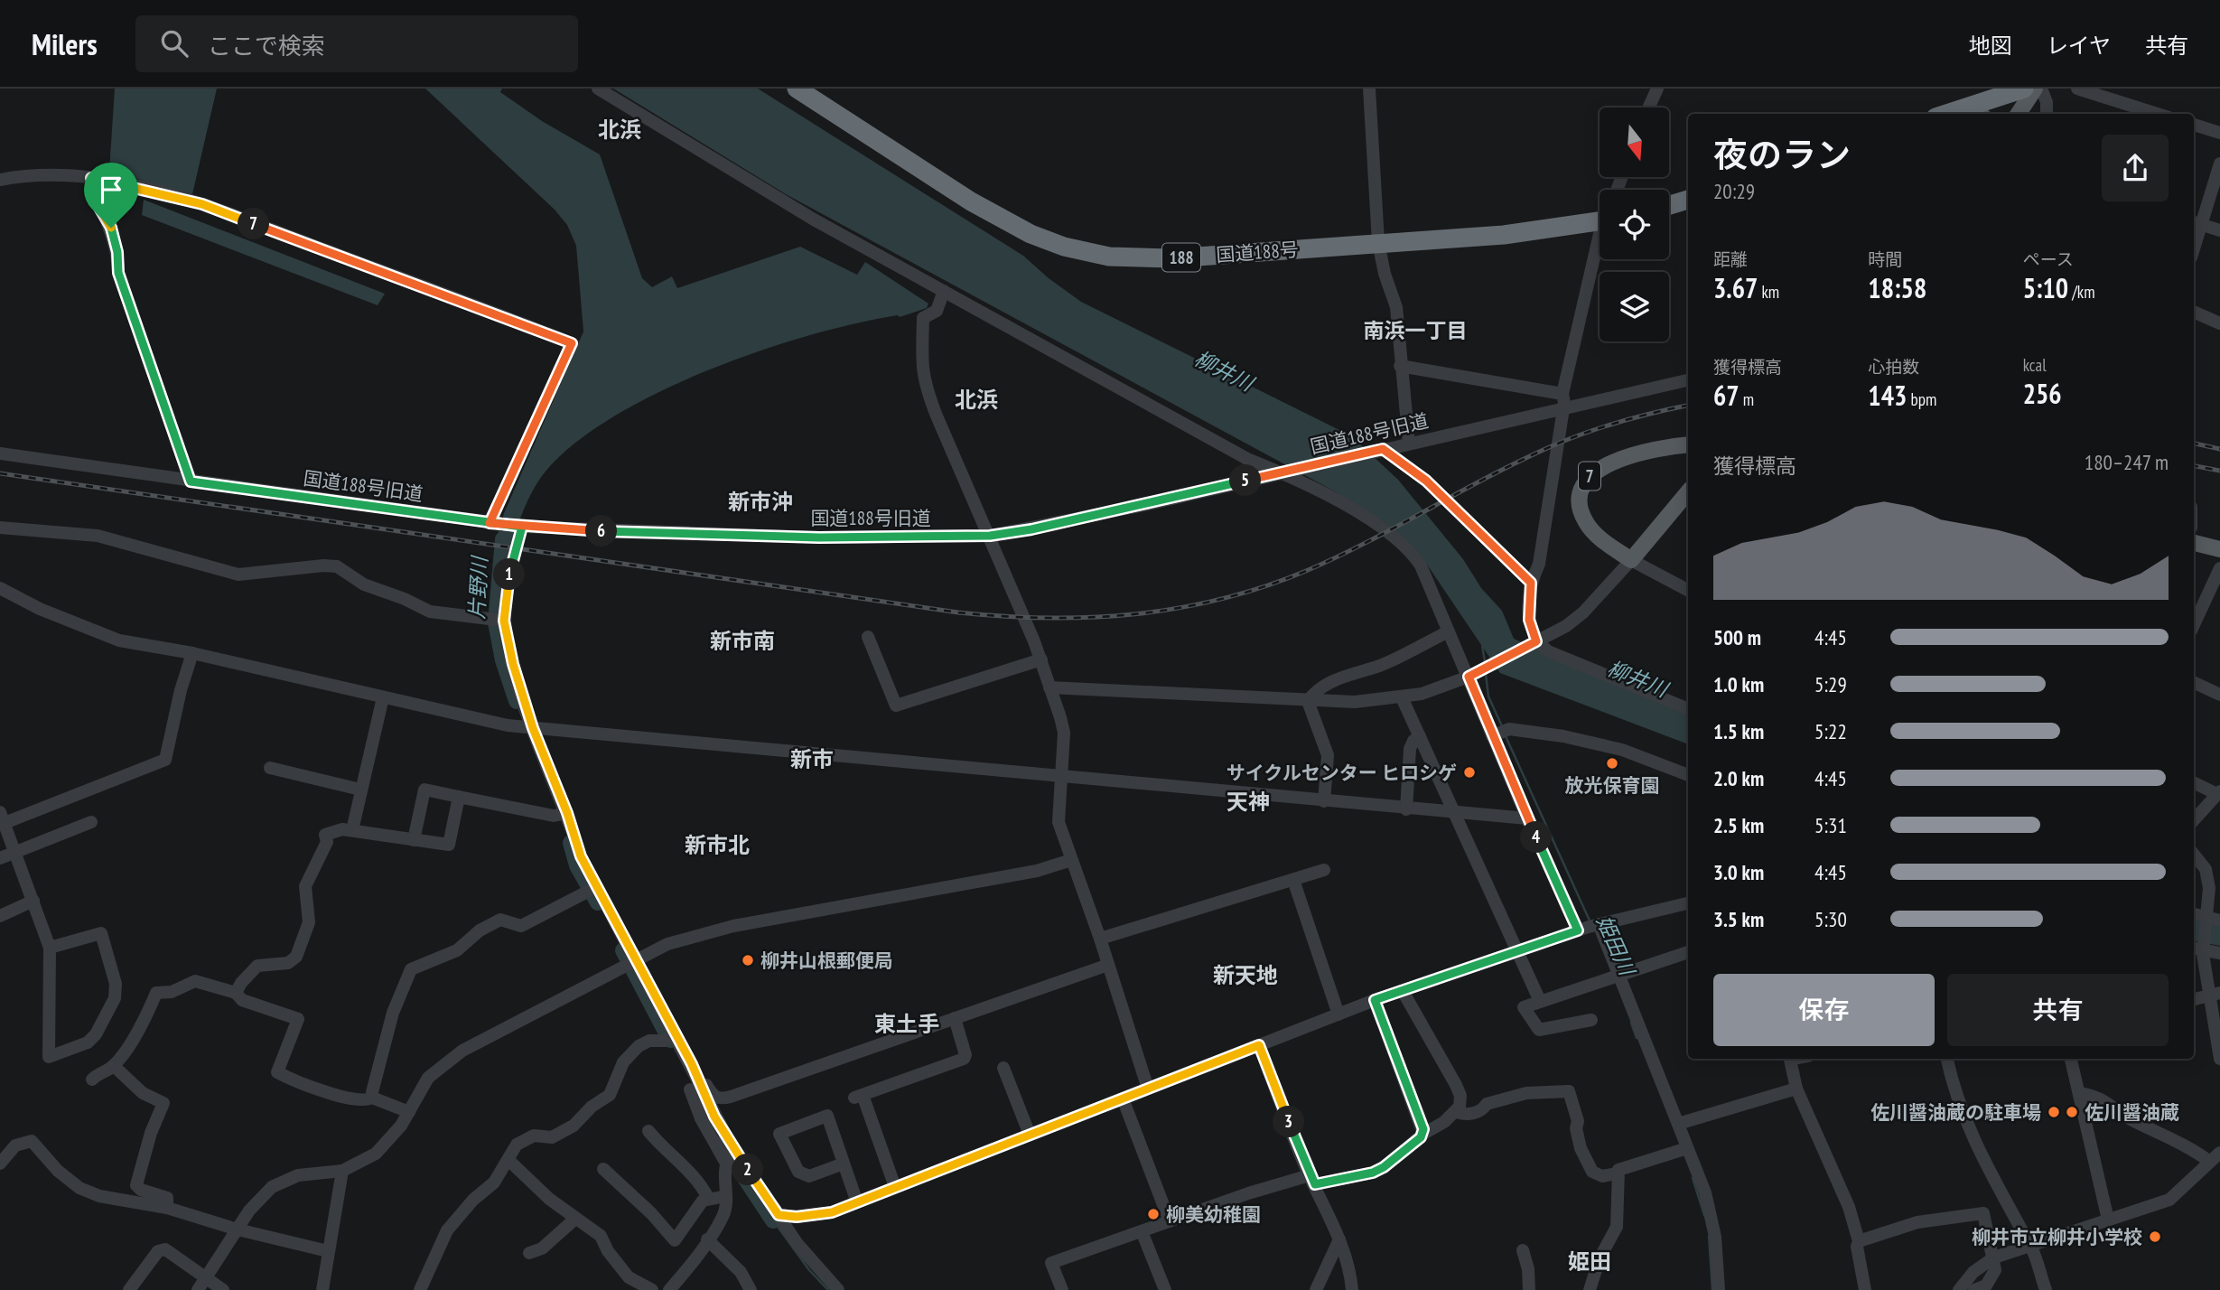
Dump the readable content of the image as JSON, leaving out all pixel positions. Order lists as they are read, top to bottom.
{
  "streets": {
    "highway": ["国道188号", "188"],
    "main road": ["7"],
    "street": ["国道188号旧道"]
  },
  "districts": [
    "北浜",
    "南浜一丁目",
    "北浜",
    "新市沖",
    "新市南",
    "新市",
    "天神",
    "新市北",
    "新天地",
    "東土手",
    "姫田"
  ],
  "water": ["柳井川", "片野川", "姫田川"],
  "places": [
    "放光保育園",
    "サイクルセンター ヒロシゲ",
    "柳井山根郵便局",
    "佐川醤油蔵の駐車場",
    "佐川醤油蔵",
    "柳美幼稚園",
    "柳井市立柳井小学校"
  ],
  "north": "bottom",
  "page": {
    "header": "Milers",
    "search": "ここで検索",
    "nav": ["地図", "レイヤ", "共有"],
    "heading": ["夜のラン", "20:29"],
    "pins": [
      "7",
      "5",
      "6",
      "1",
      "4",
      "3",
      "2"
    ],
    "stats": [
      ["距離", "3.67 km"],
      ["時間", "18:58"],
      ["ペース", "5:10 /km"],
      ["獲得標高", "67 m"],
      ["心拍数", "143 bpm"],
      ["kcal", "256"]
    ],
    "chart": ["獲得標高", "180–247 m"],
    "list": [
      {
        "name": "500 m",
        "note": "4:45"
      },
      {
        "name": "1.0 km",
        "note": "5:29"
      },
      {
        "name": "1.5 km",
        "note": "5:22"
      },
      {
        "name": "2.0 km",
        "note": "4:45"
      },
      {
        "name": "2.5 km",
        "note": "5:31"
      },
      {
        "name": "3.0 km",
        "note": "4:45"
      },
      {
        "name": "3.5 km",
        "note": "5:30"
      }
    ],
    "buttons": ["保存", "共有"]
  }
}
